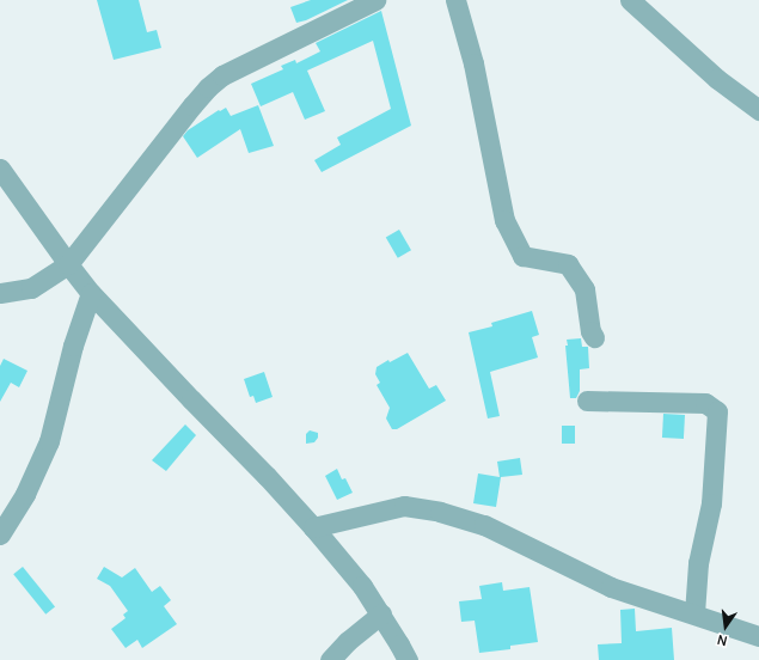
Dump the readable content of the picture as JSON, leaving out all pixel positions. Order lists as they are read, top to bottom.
{
  "north": "bottom"
}
